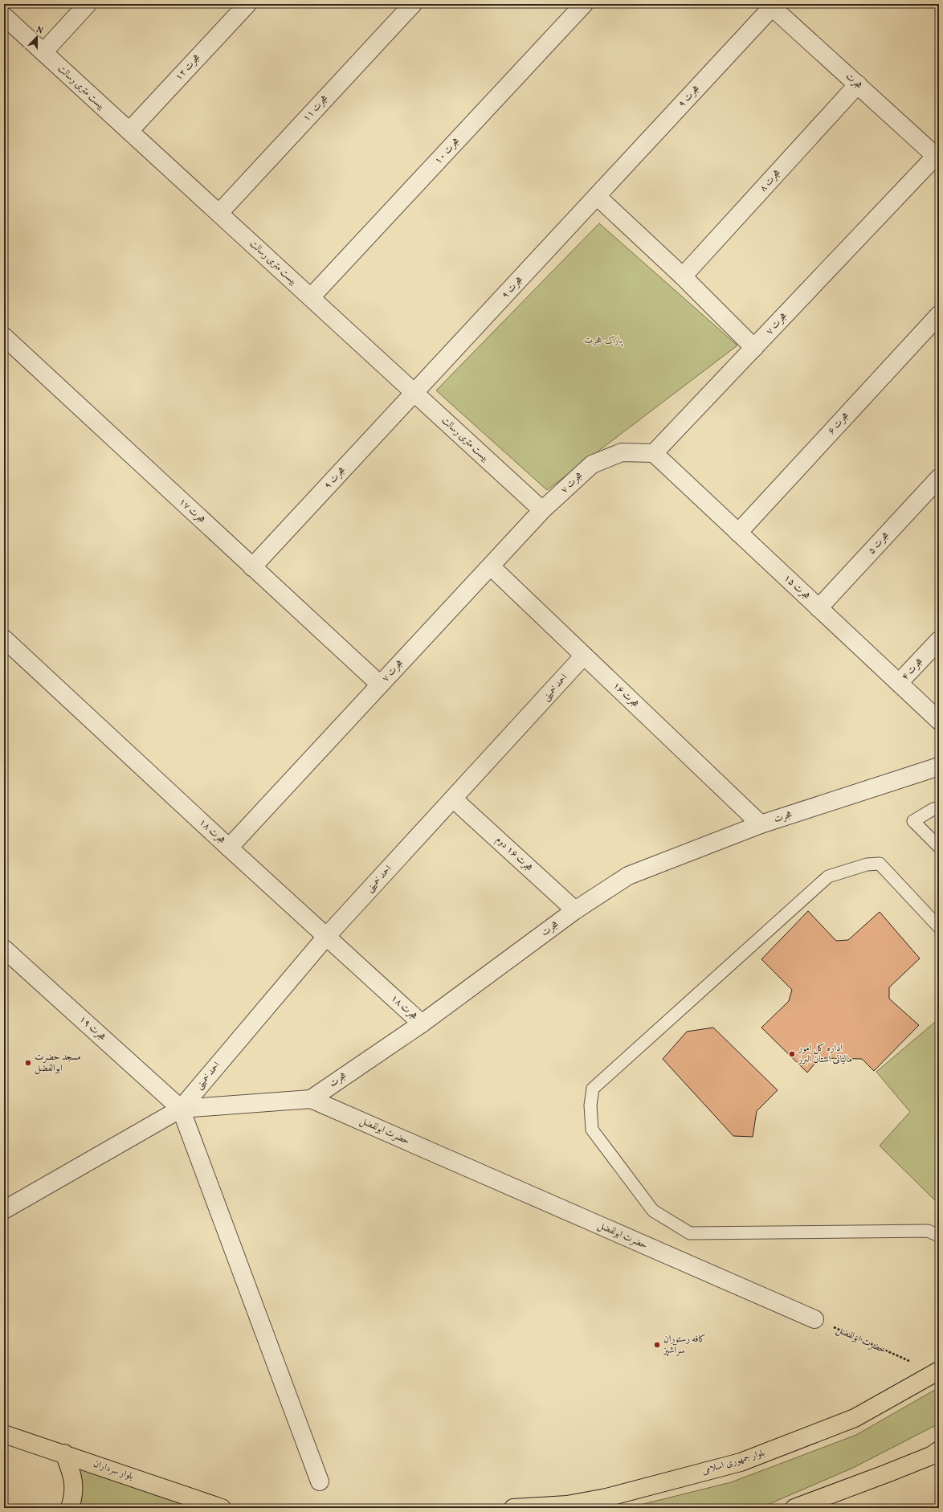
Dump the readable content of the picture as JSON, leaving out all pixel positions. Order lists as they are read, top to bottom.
{
  "streets": {
    "main road": ["بلوار جمهوری اسلامی", "بلوار سرداران"],
    "street": [
      "هجرت ۱۲",
      "هجرت",
      "بیست متری رسالت",
      "هجرت ۹",
      "هجرت ۱۱",
      "هجرت ۱۰",
      "هجرت ۸",
      "هجرت ۷",
      "هجرت ۶",
      "هجرت ۱۷",
      "هجرت ۵",
      "هجرت ۱۵",
      "هجرت ۴",
      "احمد خمینی",
      "هجرت ۱۶",
      "هجرت ۱۸",
      "هجرت ۱۶ دوم",
      "هجرت ۱۹",
      "حضرت ابولفضل"
    ]
  },
  "crossings": [
    ["هجرت ۱۲", "بیست متری رسالت"],
    ["هجرت", "هجرت ۹"],
    ["هجرت", "هجرت ۸"],
    ["هجرت", "هجرت ۷"],
    ["هجرت", "هجرت ۱۶"],
    ["هجرت", "هجرت ۱۸"],
    ["هجرت", "هجرت ۱۶ دوم"],
    ["هجرت", "حضرت ابولفضل"],
    ["بیست متری رسالت", "هجرت ۹"],
    ["بیست متری رسالت", "هجرت ۱۱"],
    ["بیست متری رسالت", "هجرت ۱۰"],
    ["بیست متری رسالت", "هجرت ۷"],
    ["هجرت ۹", "هجرت ۱۷"],
    ["هجرت ۷", "هجرت ۱۷"],
    ["هجرت ۷", "هجرت ۱۵"],
    ["هجرت ۷", "هجرت ۱۶"],
    ["هجرت ۷", "هجرت ۱۸"],
    ["هجرت ۶", "هجرت ۱۵"],
    ["هجرت ۵", "هجرت ۱۵"],
    ["هجرت ۱۵", "هجرت ۴"],
    ["احمد خمینی", "هجرت ۱۶"],
    ["احمد خمینی", "هجرت ۱۸"],
    ["احمد خمینی", "هجرت ۱۶ دوم"],
    ["احمد خمینی", "هجرت ۱۹"],
    ["حضرت ابولفضل", "بلوار جمهوری اسلامی"]
  ],
  "parks": ["پارک هجرت"],
  "places": ["اداره کل امور مالیاتی استان البرز", "مسجد حضرت ابوالفضل", "کافه رستوران سرآشپز"],
  "north": "top"
}
